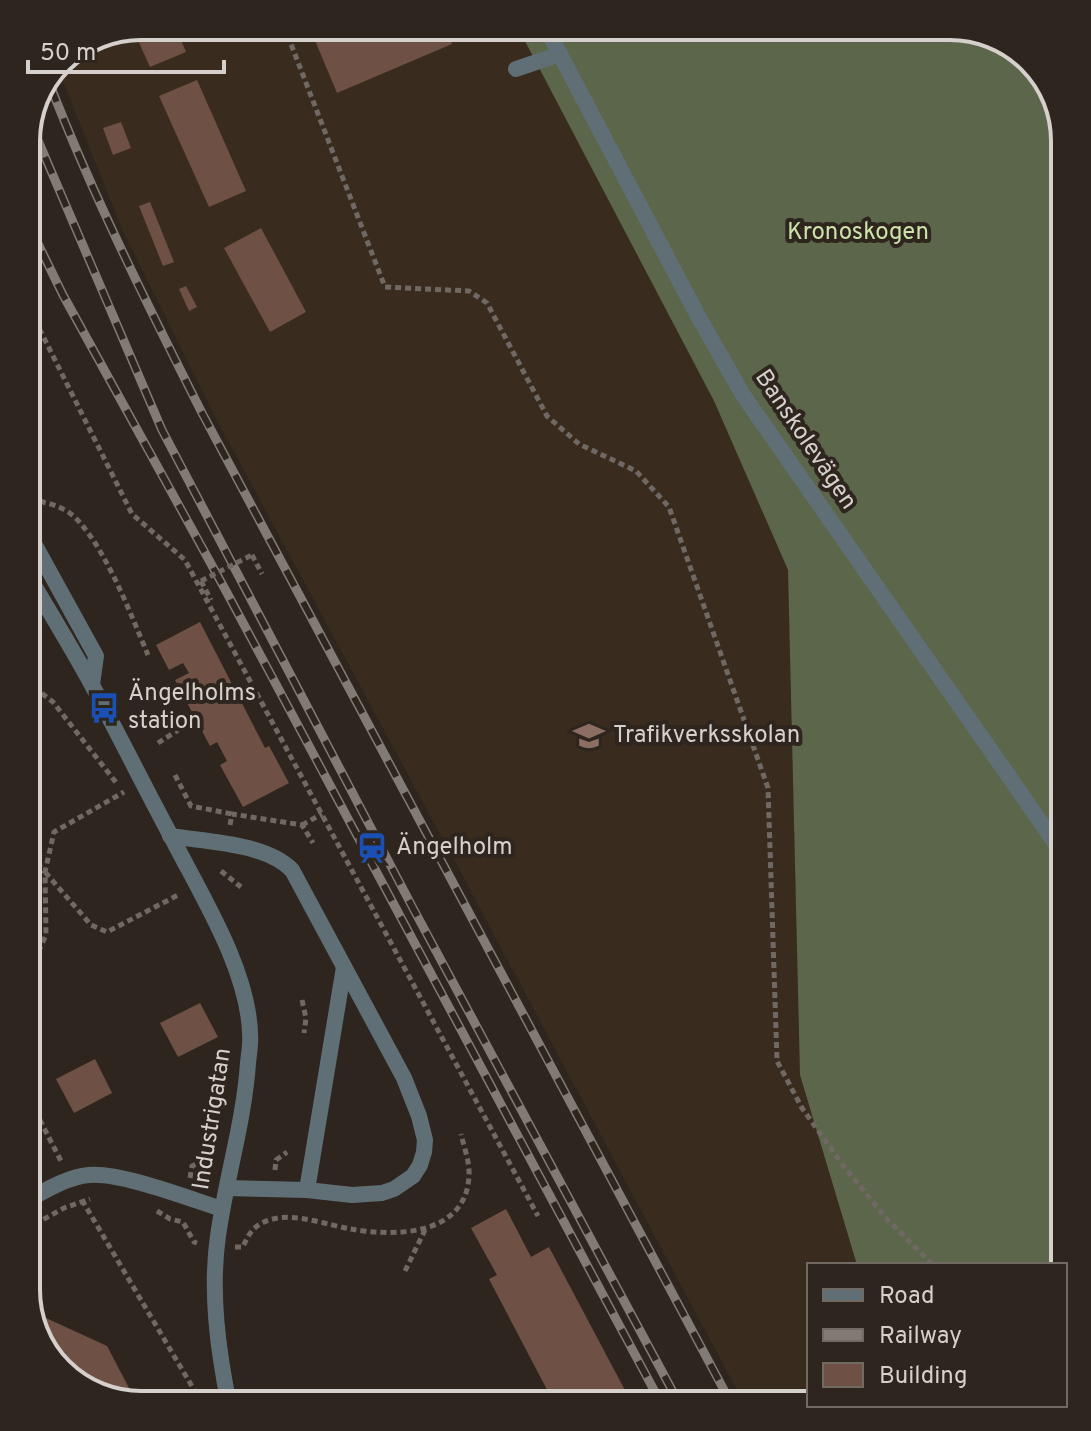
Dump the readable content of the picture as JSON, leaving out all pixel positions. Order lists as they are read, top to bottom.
{
  "streets": {
    "street": ["Banskolevägen", "Industrigatan"]
  },
  "parks": ["Kronoskogen"],
  "places": {
    "bus stop": ["Ängelholms station"],
    "school or university": ["Trafikverksskolan"],
    "station": ["Ängelholm"]
  },
  "legend": ["Road", "Railway", "Building"],
  "scale_bar": "50 m"
}
